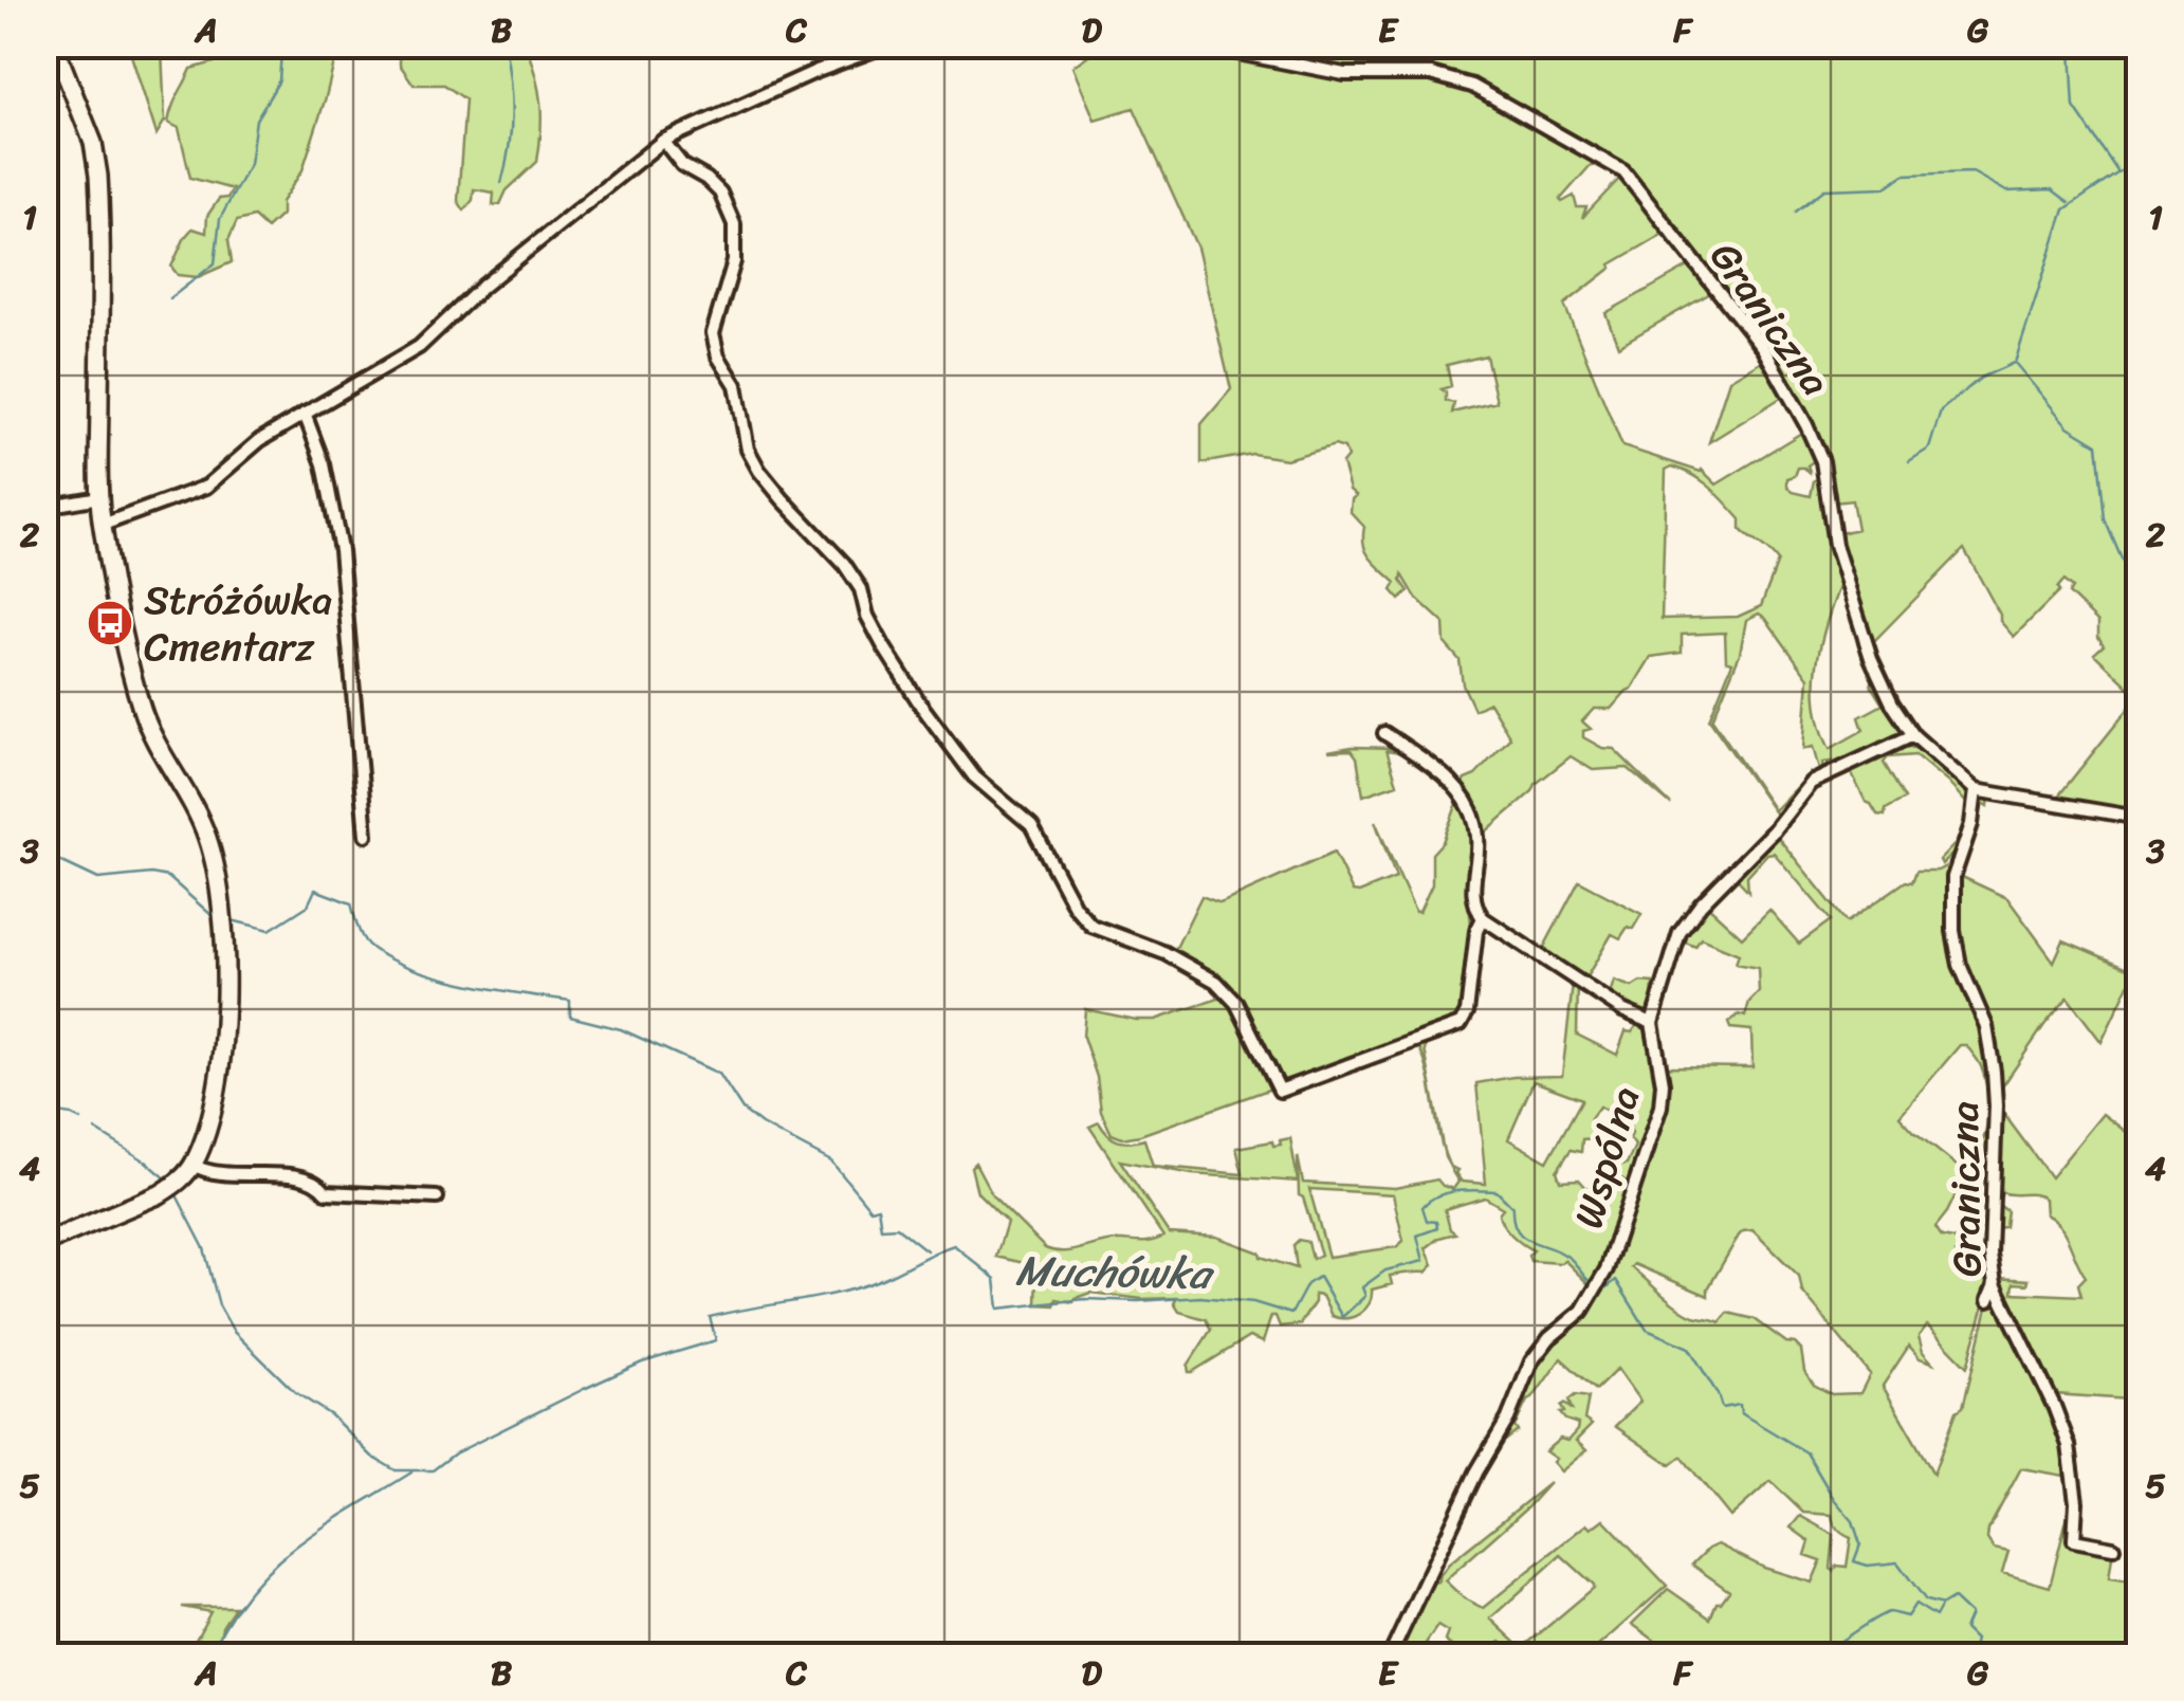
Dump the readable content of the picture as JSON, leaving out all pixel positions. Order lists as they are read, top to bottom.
{
  "streets": {
    "street": ["Graniczna", "Wspólna"]
  },
  "crossings": [
    ["Graniczna", "Wspólna"]
  ],
  "water": ["Muchówka"],
  "places": {
    "bus stop": ["Stróżówka Cmentarz"]
  },
  "grid": {
    "columns": [
      "A",
      "B",
      "C",
      "D",
      "E",
      "F",
      "G"
    ],
    "rows": [
      "1",
      "2",
      "3",
      "4",
      "5"
    ]
  }
}
